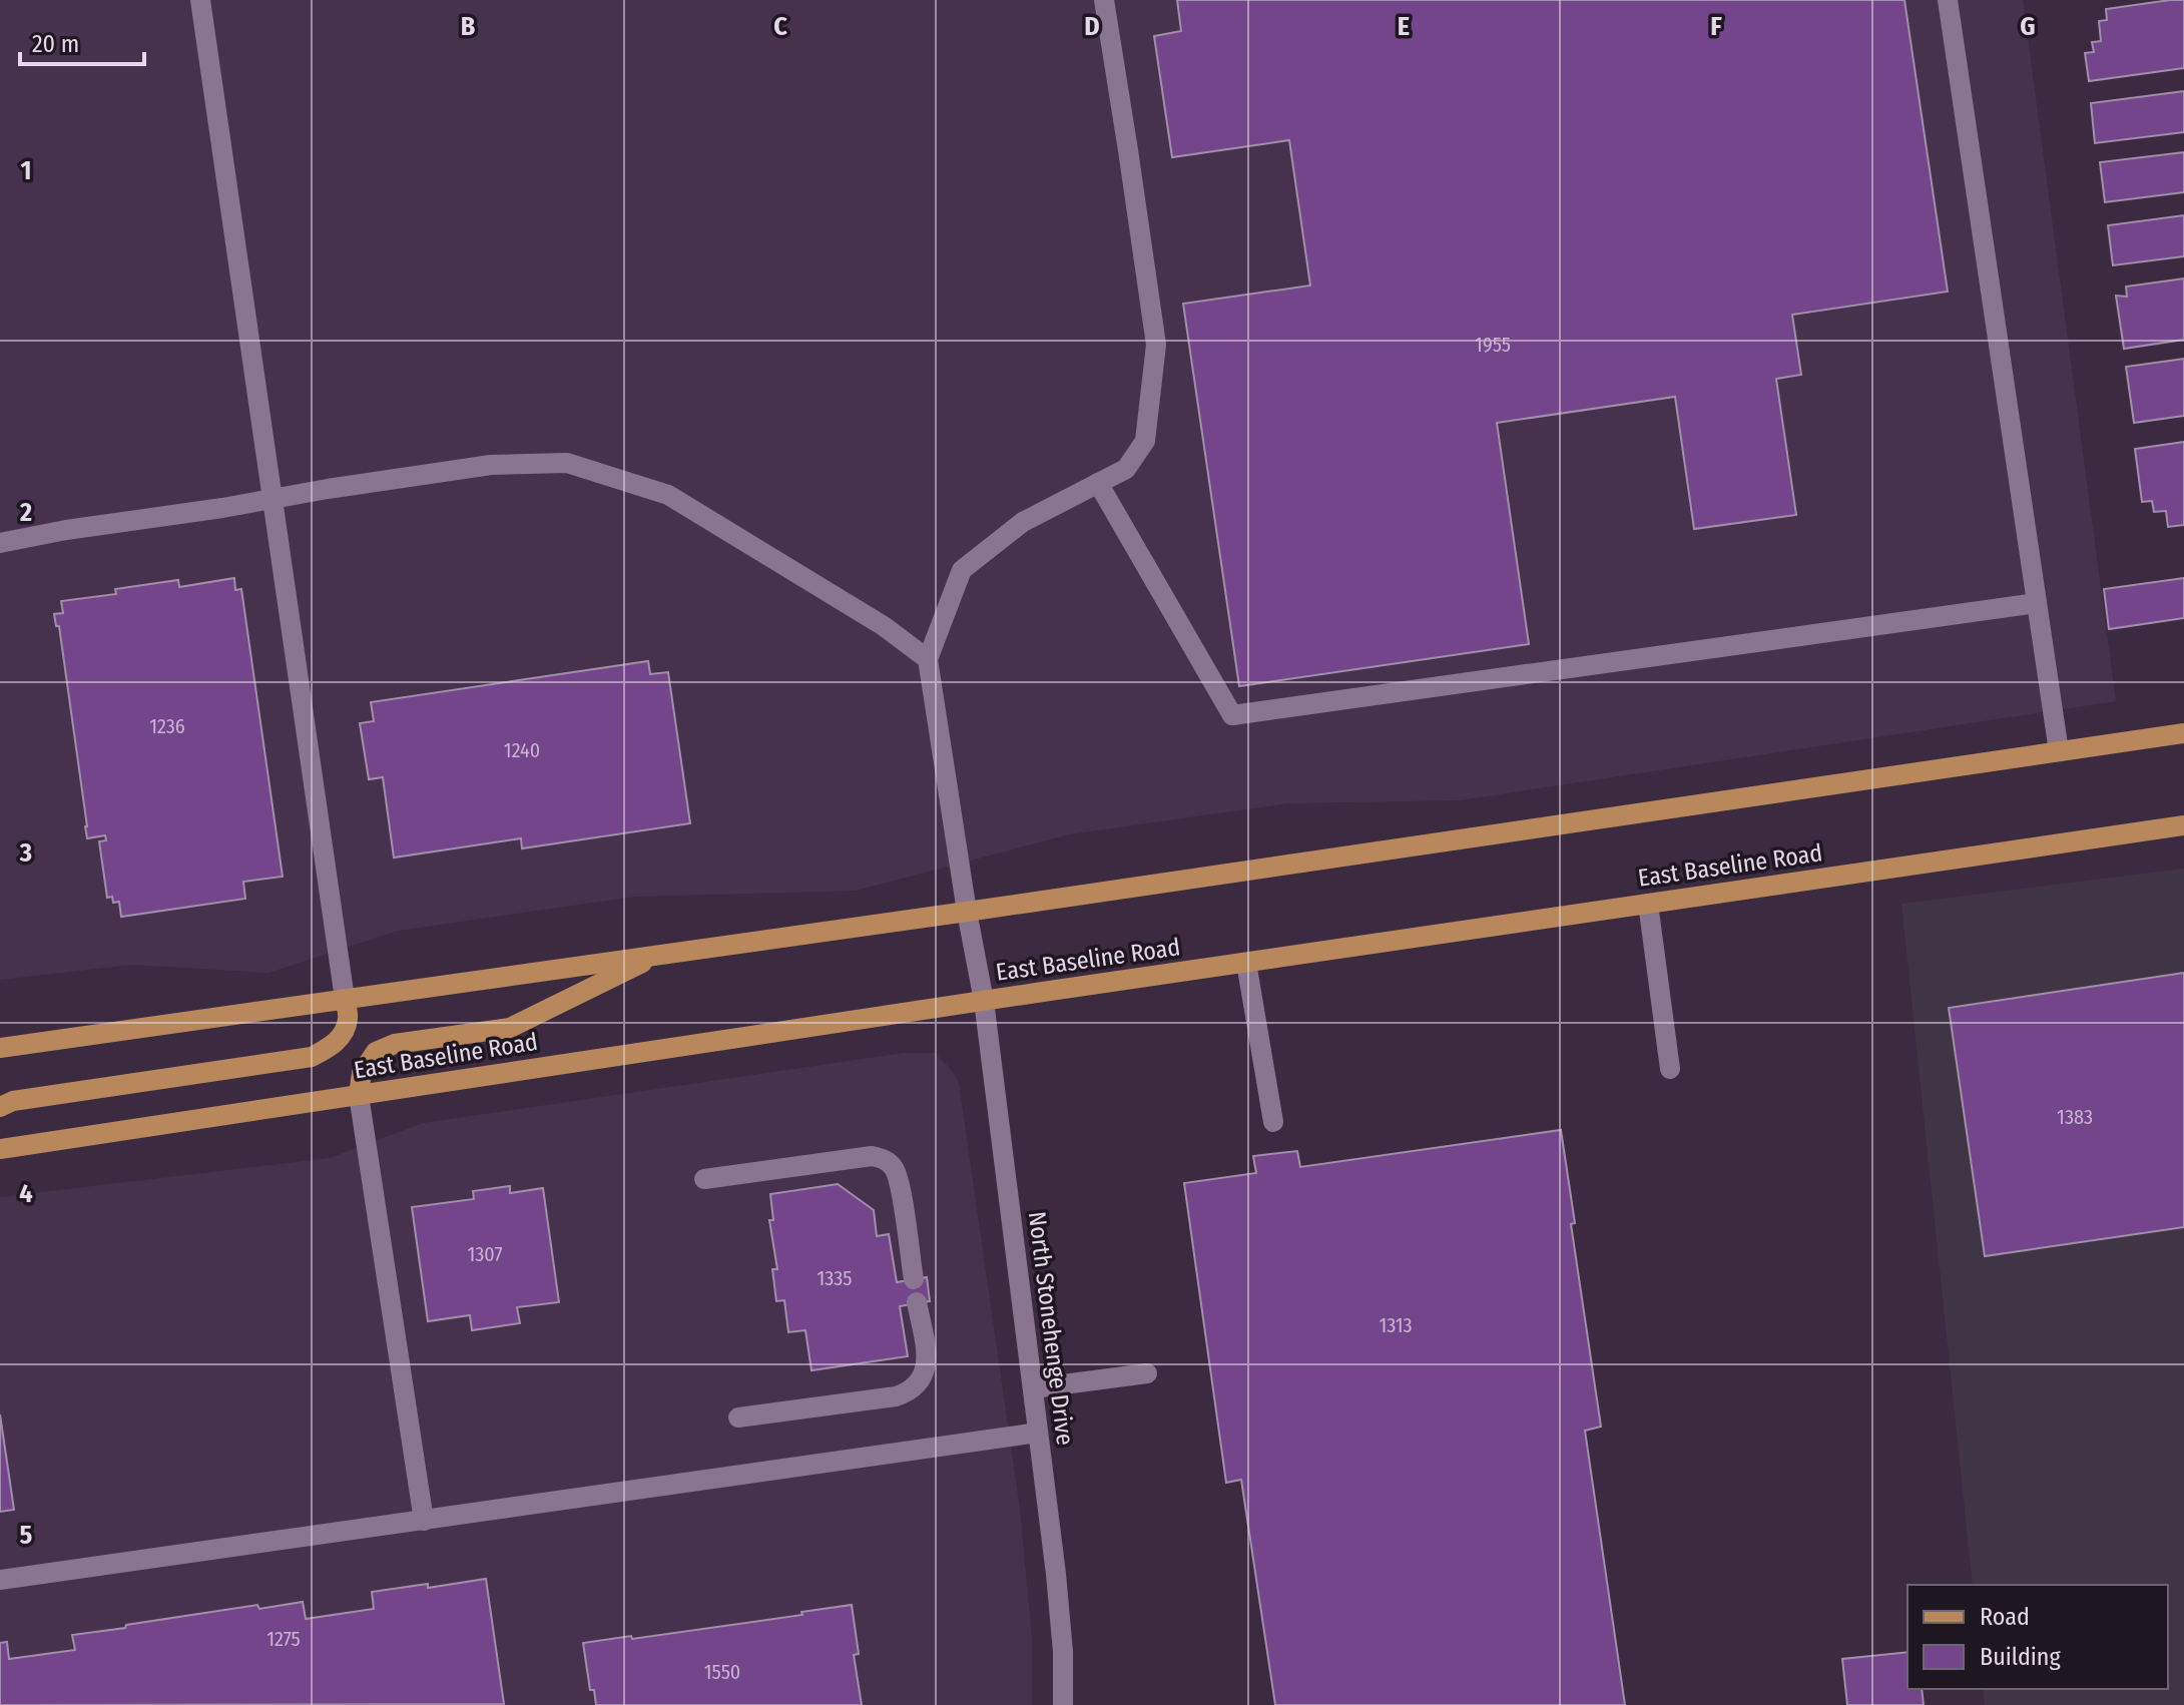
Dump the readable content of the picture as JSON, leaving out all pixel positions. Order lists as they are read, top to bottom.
{
  "streets": {
    "main road": ["East Baseline Road"],
    "street": ["North Stonehenge Drive"]
  },
  "crossings": [
    ["East Baseline Road", "North Stonehenge Drive"]
  ],
  "house_numbers": [
    "1955",
    "1236",
    "1240",
    "1383",
    "1307",
    "1335",
    "1313",
    "1275",
    "1550"
  ],
  "legend": ["Road", "Building"],
  "scale_bar": "20 m",
  "grid": {
    "columns": [
      "B",
      "C",
      "D",
      "E",
      "F",
      "G"
    ],
    "rows": [
      "1",
      "2",
      "3",
      "4",
      "5"
    ]
  }
}
